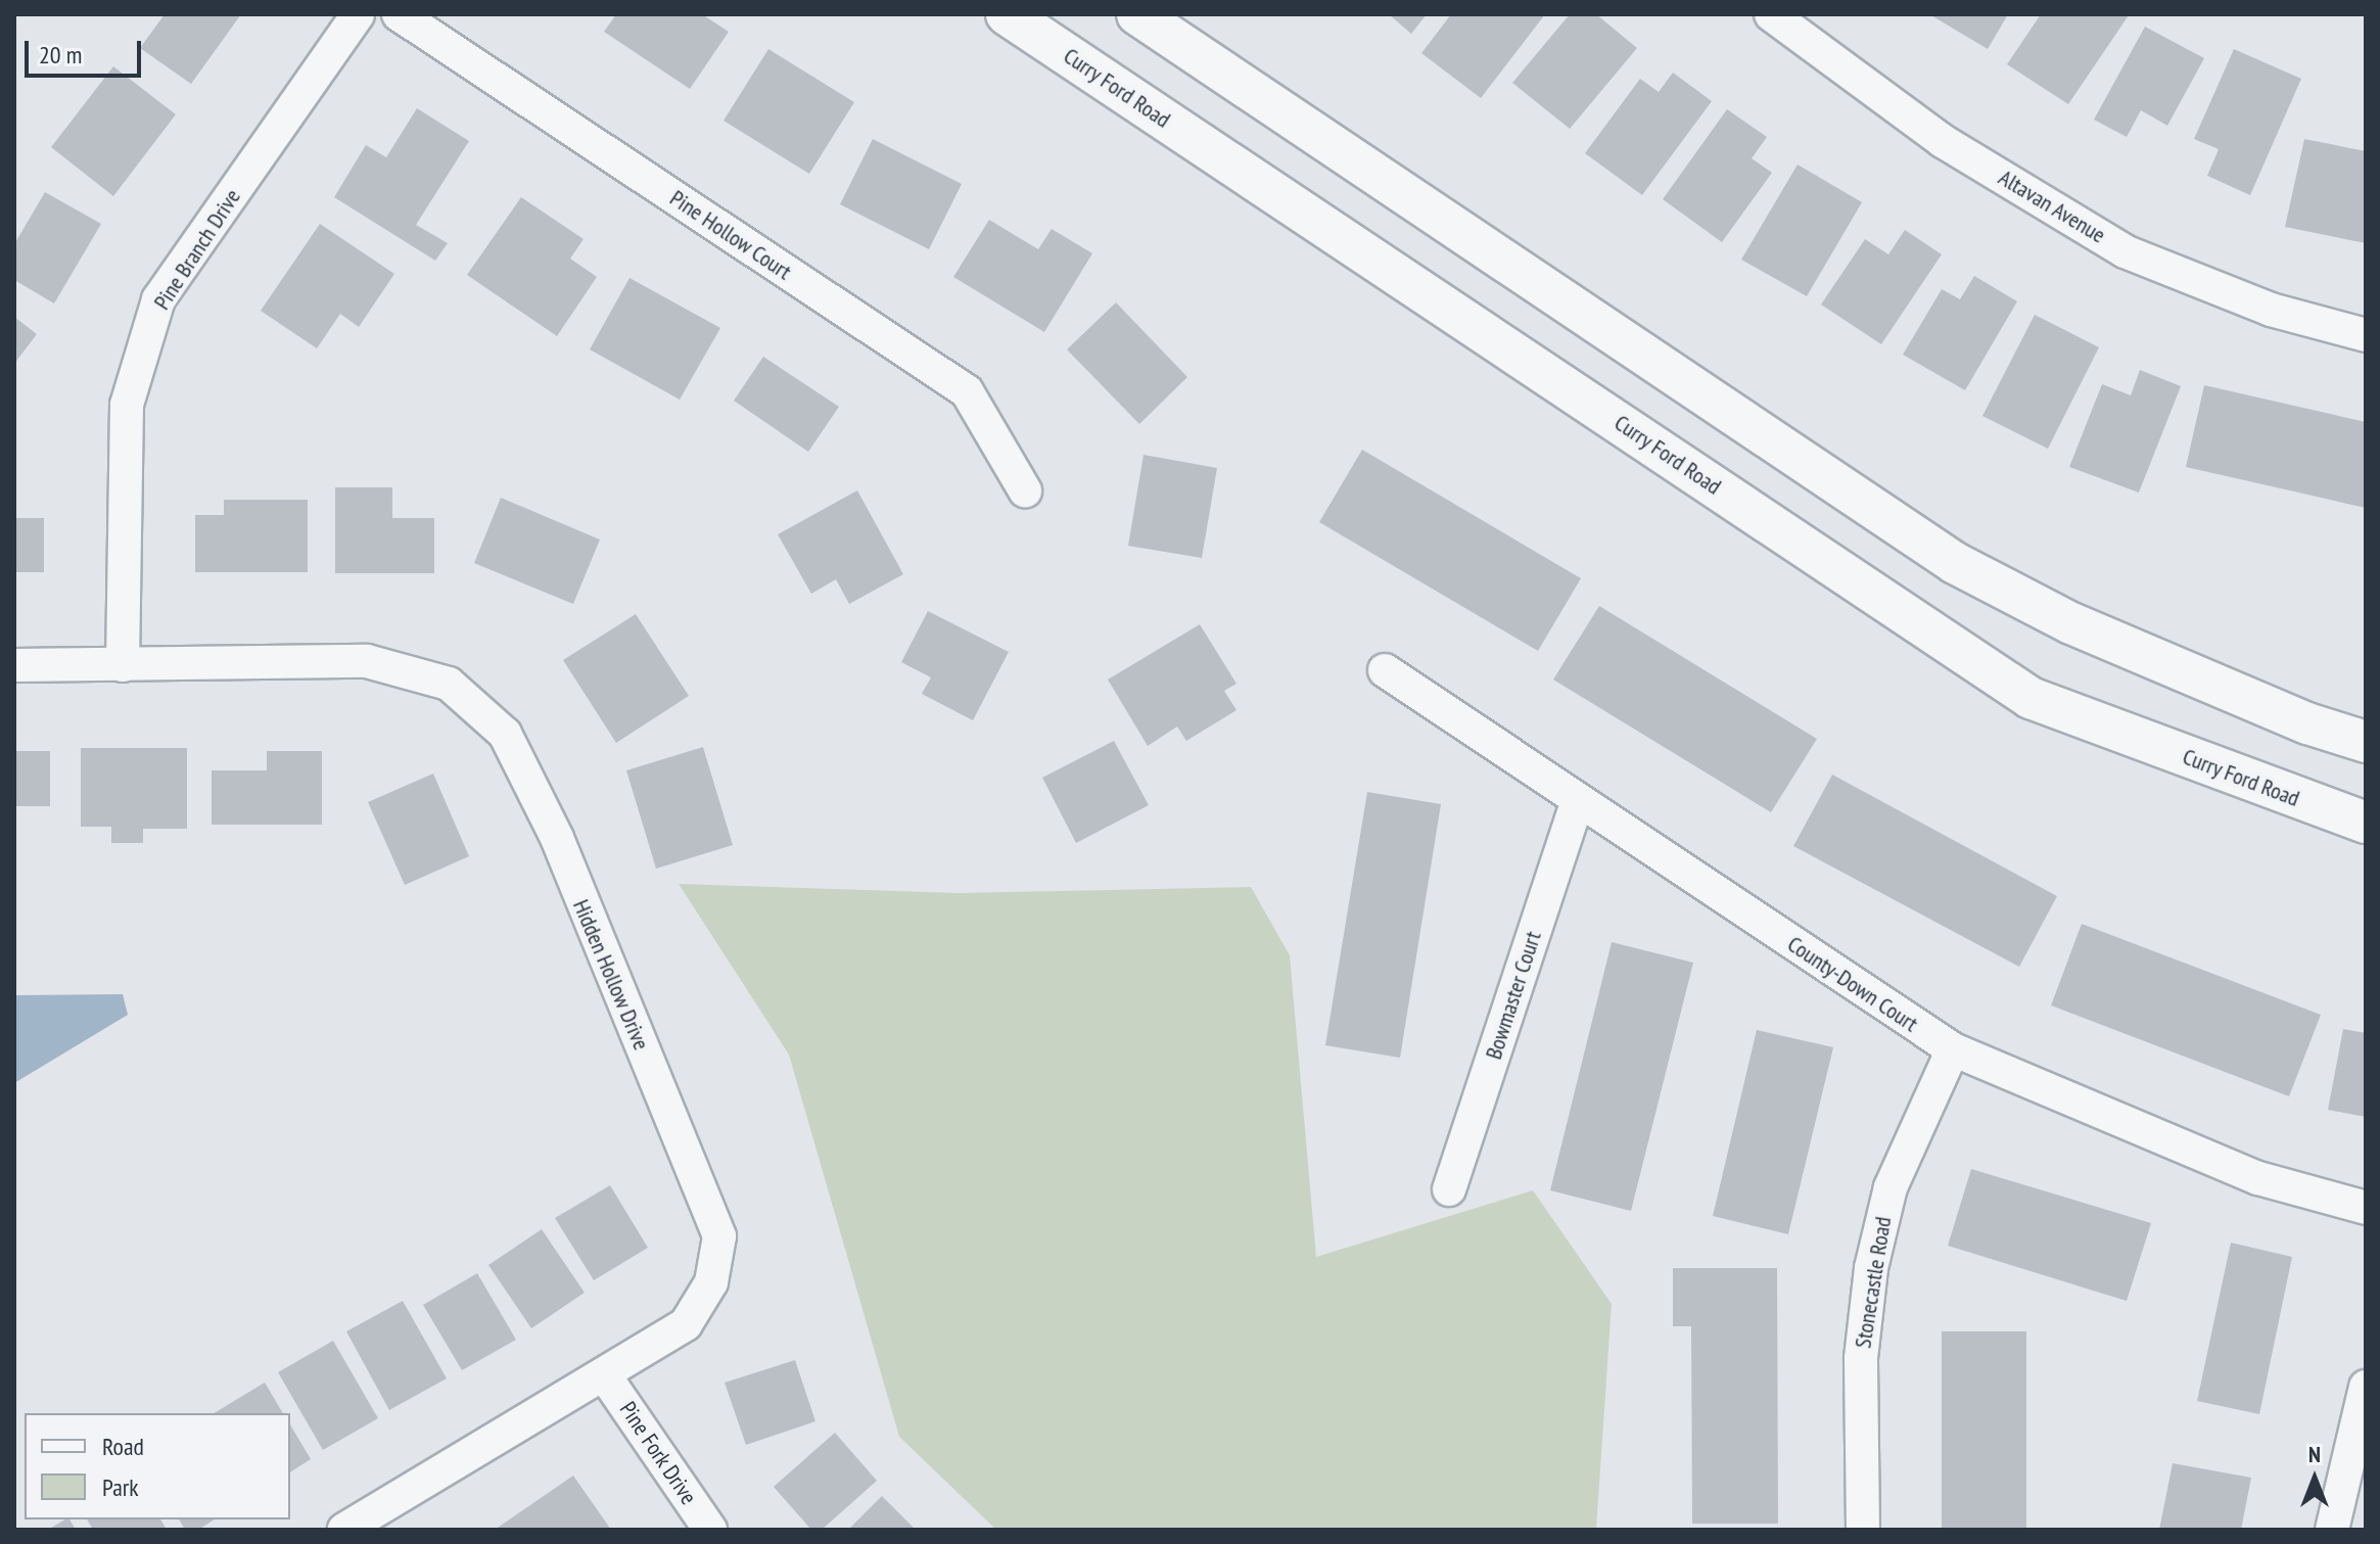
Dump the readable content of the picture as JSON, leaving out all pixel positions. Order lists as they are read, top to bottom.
{
  "streets": {
    "street": [
      "Curry Ford Road",
      "Altavan Avenue",
      "Pine Hollow Court",
      "Pine Branch Drive",
      "Hidden Hollow Drive",
      "County-Down Court",
      "Bowmaster Court",
      "Stonecastle Road",
      "Pine Fork Drive"
    ]
  },
  "crossings": [
    ["Pine Branch Drive", "Hidden Hollow Drive"],
    ["Hidden Hollow Drive", "Pine Fork Drive"],
    ["County-Down Court", "Bowmaster Court"],
    ["County-Down Court", "Stonecastle Road"]
  ],
  "legend": ["Road", "Park"],
  "scale_bar": "20 m",
  "north": "top"
}
